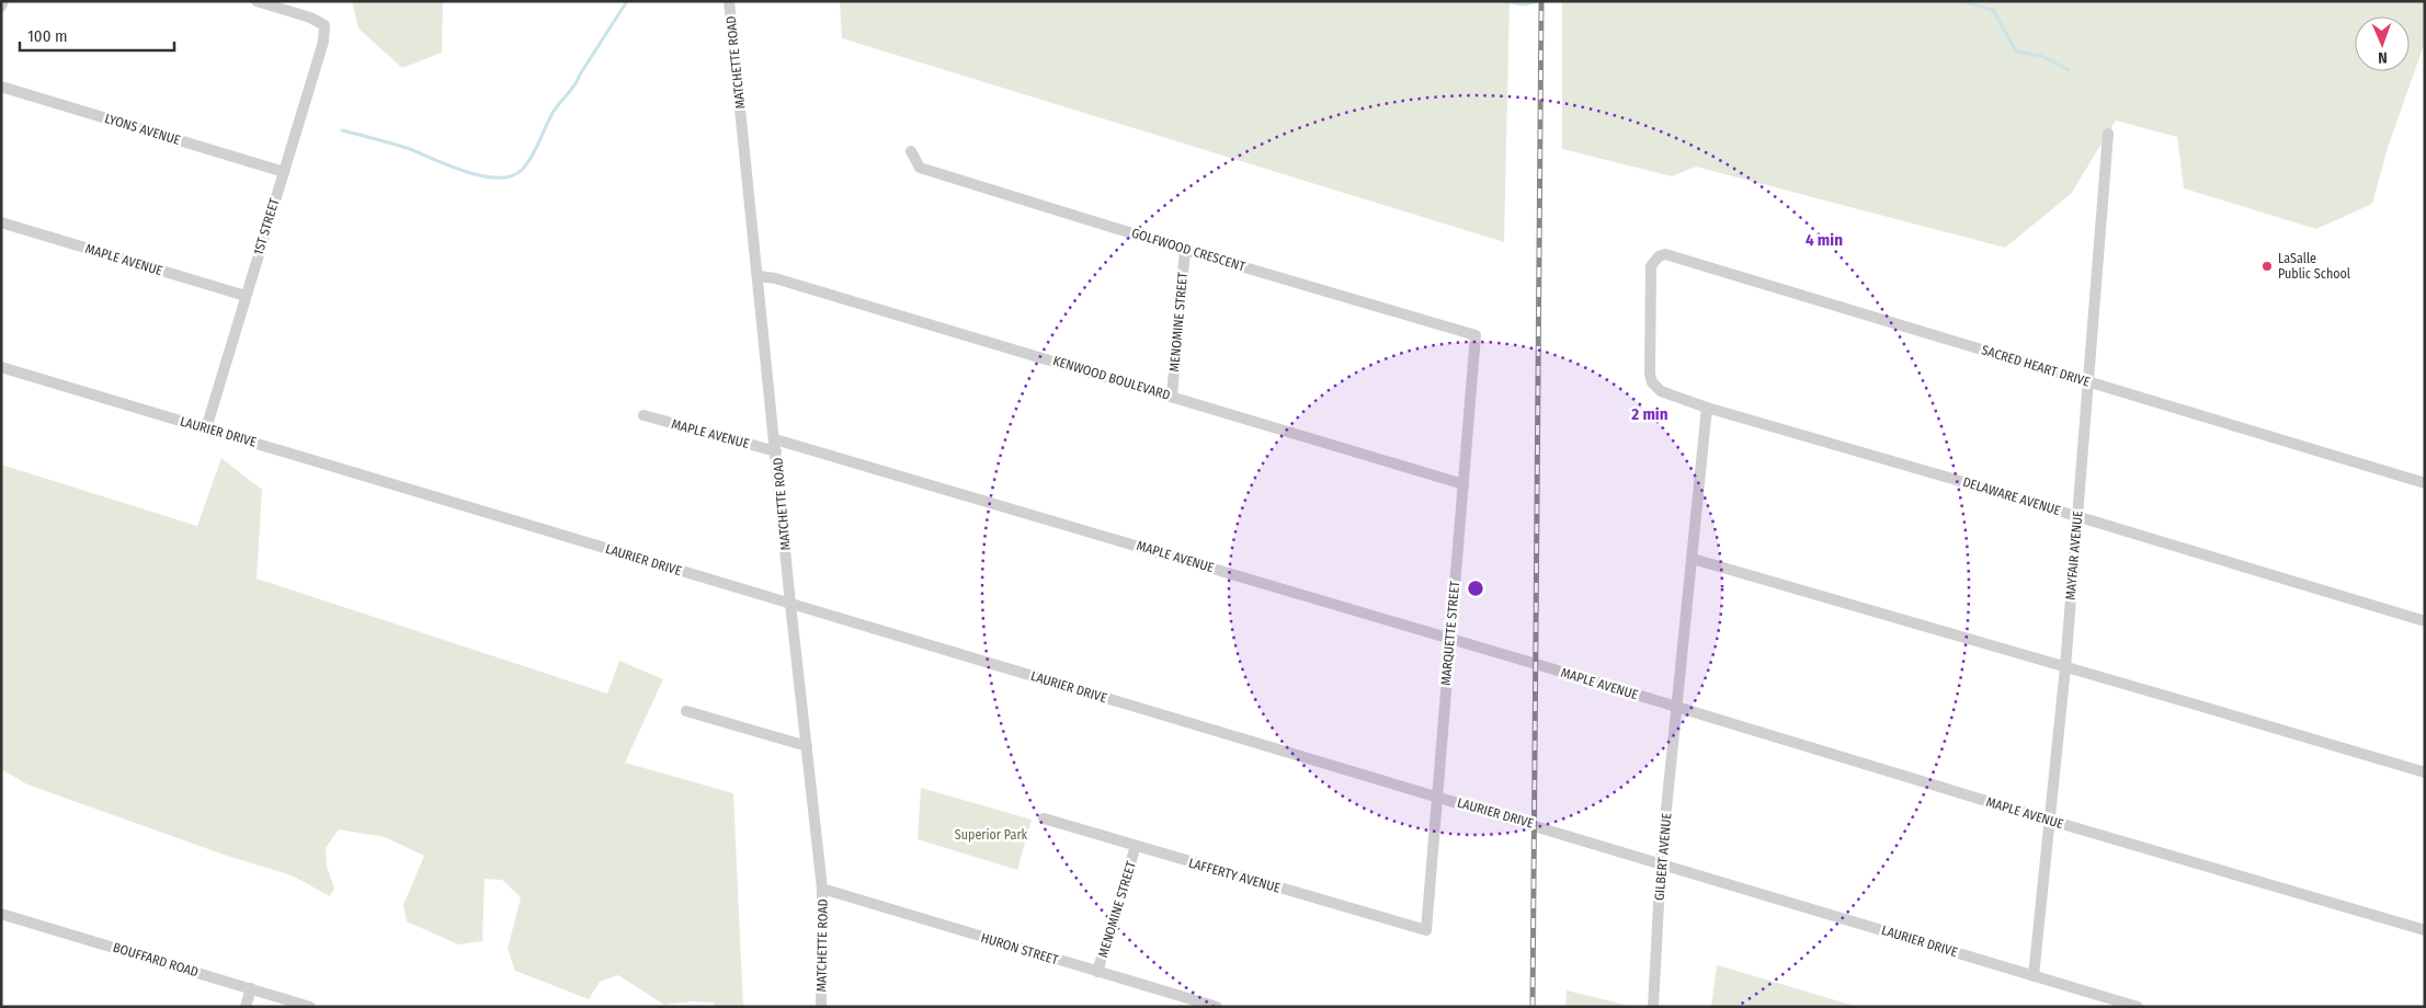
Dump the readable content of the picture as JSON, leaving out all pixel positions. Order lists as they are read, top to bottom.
{
  "streets": {
    "street": [
      "MATCHETTE ROAD",
      "LYONS AVENUE",
      "1ST STREET",
      "GOLFWOOD CRESCENT",
      "MAPLE AVENUE",
      "MENOMINE STREET",
      "SACRED HEART DRIVE",
      "KENWOOD BOULEVARD",
      "LAURIER DRIVE",
      "DELAWARE AVENUE",
      "MAYFAIR AVENUE",
      "MARQUETTE STREET",
      "GILBERT AVENUE",
      "LAFFERTY AVENUE",
      "HURON STREET",
      "BOUFFARD ROAD"
    ]
  },
  "crossings": [
    ["MATCHETTE ROAD", "MAPLE AVENUE"],
    ["MATCHETTE ROAD", "KENWOOD BOULEVARD"],
    ["MATCHETTE ROAD", "LAURIER DRIVE"],
    ["MATCHETTE ROAD", "HURON STREET"],
    ["LYONS AVENUE", "1ST STREET"],
    ["1ST STREET", "MAPLE AVENUE"],
    ["1ST STREET", "LAURIER DRIVE"],
    ["GOLFWOOD CRESCENT", "MENOMINE STREET"],
    ["GOLFWOOD CRESCENT", "MARQUETTE STREET"],
    ["MAPLE AVENUE", "MAYFAIR AVENUE"],
    ["MAPLE AVENUE", "MARQUETTE STREET"],
    ["MAPLE AVENUE", "GILBERT AVENUE"],
    ["MENOMINE STREET", "KENWOOD BOULEVARD"],
    ["MENOMINE STREET", "LAFFERTY AVENUE"],
    ["MENOMINE STREET", "HURON STREET"],
    ["SACRED HEART DRIVE", "DELAWARE AVENUE"],
    ["SACRED HEART DRIVE", "MAYFAIR AVENUE"],
    ["KENWOOD BOULEVARD", "MARQUETTE STREET"],
    ["LAURIER DRIVE", "MAYFAIR AVENUE"],
    ["LAURIER DRIVE", "MARQUETTE STREET"],
    ["LAURIER DRIVE", "GILBERT AVENUE"],
    ["DELAWARE AVENUE", "MAYFAIR AVENUE"],
    ["DELAWARE AVENUE", "GILBERT AVENUE"],
    ["MARQUETTE STREET", "LAFFERTY AVENUE"]
  ],
  "parks": ["Superior Park"],
  "places": ["LaSalle Public School"],
  "scale_bar": "100 m",
  "north": "bottom",
  "rings": ["4 min", "2 min"]
}
